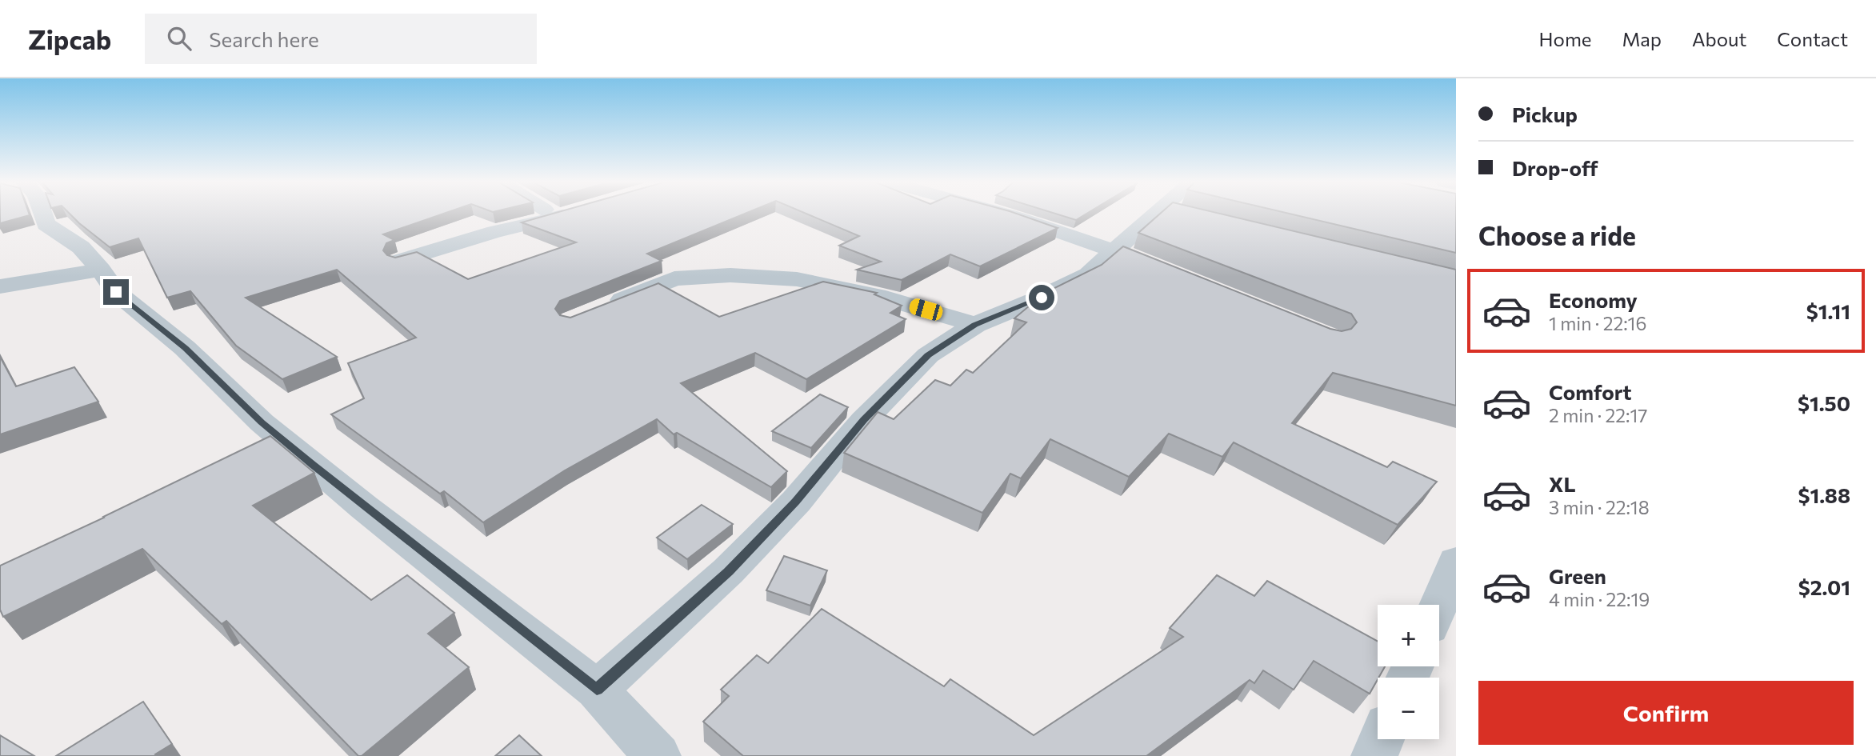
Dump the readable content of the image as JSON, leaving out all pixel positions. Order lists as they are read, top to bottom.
{
  "page": {
    "header": "Zipcab",
    "search": "Search here",
    "nav": [
      "Home",
      "Map",
      "About",
      "Contact"
    ],
    "banner": ["Pickup", "Drop-off"],
    "heading": "Choose a ride",
    "list": [
      {
        "name": "Economy",
        "note": "1 min · 22:16",
        "value": "$1.11"
      },
      {
        "name": "Comfort",
        "note": "2 min · 22:17",
        "value": "$1.50"
      },
      {
        "name": "XL",
        "note": "3 min · 22:18",
        "value": "$1.88"
      },
      {
        "name": "Green",
        "note": "4 min · 22:19",
        "value": "$2.01"
      }
    ],
    "map_buttons": ["+", "−"],
    "buttons": "Confirm"
  }
}
